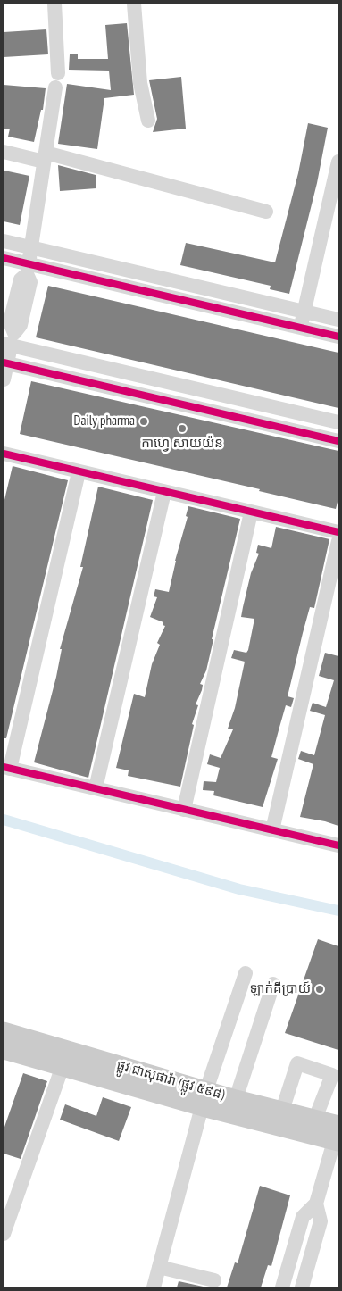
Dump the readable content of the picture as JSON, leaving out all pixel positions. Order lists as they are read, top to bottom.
{
  "streets": {
    "main road": ["ផ្លូវ ជាសុផារ៉ា (ផ្លូវ ៥៩៨)"]
  },
  "places": ["Daily pharma", "កាហ្វេ សាយយ៉ន", "ឡាក់គីប្រាយ៍"]
}
